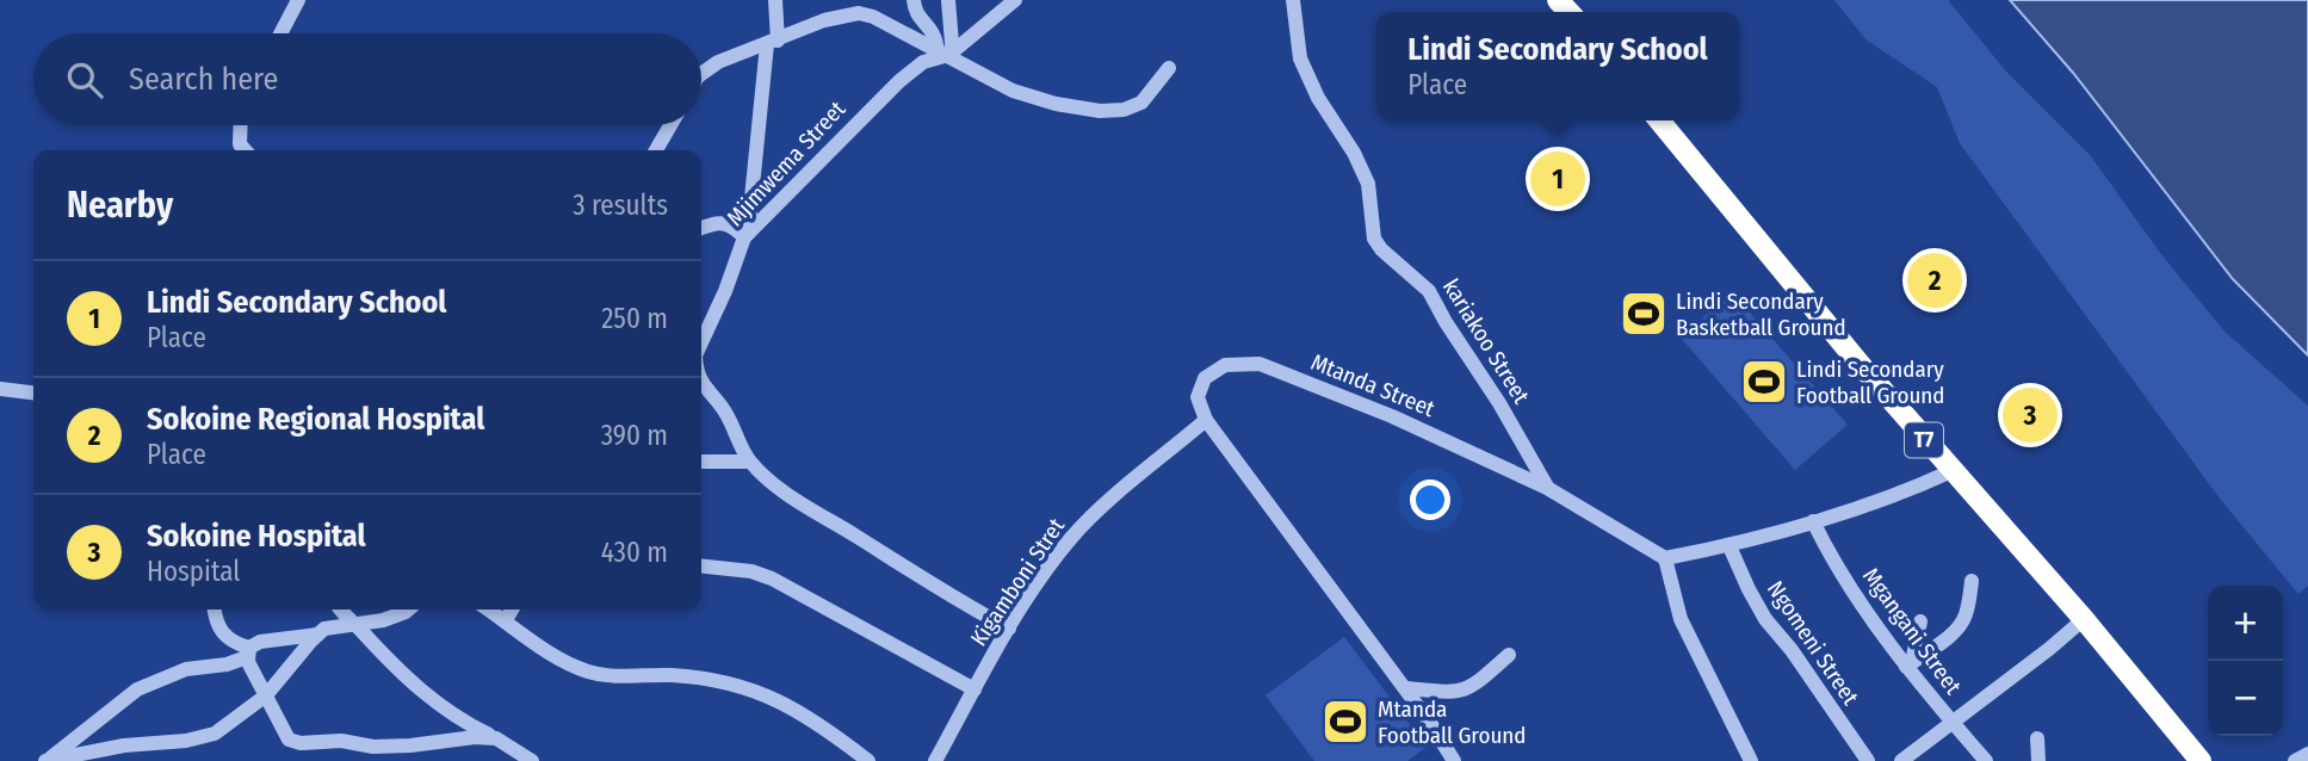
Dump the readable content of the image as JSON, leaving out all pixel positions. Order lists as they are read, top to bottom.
{
  "streets": {
    "highway": ["T7"],
    "street": [
      "Mjimwema Street",
      "kariakoo Street",
      "Mtanda Street",
      "Kigamboni Stret",
      "Mgangani Street",
      "Ngomeni Street"
    ]
  },
  "crossings": [
    ["Mjimwema Street", "Kigamboni Stret"],
    ["kariakoo Street", "Mtanda Street"],
    ["Mtanda Street", "Kigamboni Stret"]
  ],
  "places": {
    "sports": ["Lindi Secondary Basketball Ground", "Lindi Secondary Football Ground", "Mtanda Football Ground"]
  },
  "page": {
    "popup": ["Lindi Secondary School", "Place"],
    "search": "Search here",
    "pins": ["1", "2", "3"],
    "heading": ["Nearby", "3 results"],
    "list": [
      {
        "mark": "1",
        "name": "Lindi Secondary School",
        "note": "Place",
        "value": "250 m"
      },
      {
        "mark": "2",
        "name": "Sokoine Regional Hospital",
        "note": "Place",
        "value": "390 m"
      },
      {
        "mark": "3",
        "name": "Sokoine Hospital",
        "note": "Hospital",
        "value": "430 m"
      }
    ],
    "map_buttons": ["+", "−"]
  }
}
